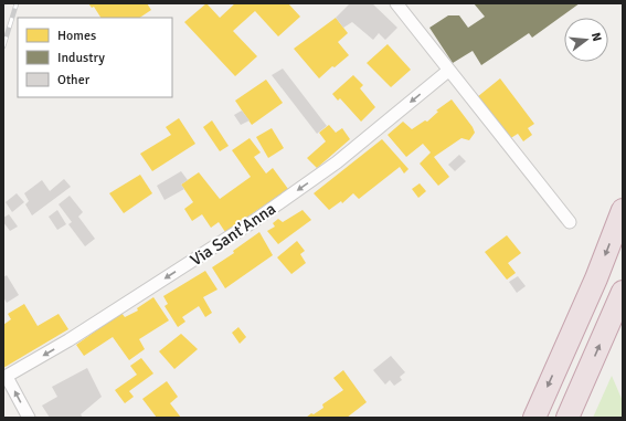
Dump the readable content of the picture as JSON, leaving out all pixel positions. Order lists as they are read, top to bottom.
{
  "streets": {
    "street": ["Via Sant'Anna"]
  },
  "one_way": ["Via Sant'Anna"],
  "legend": ["Homes", "Industry", "Other"],
  "north": "right"
}
